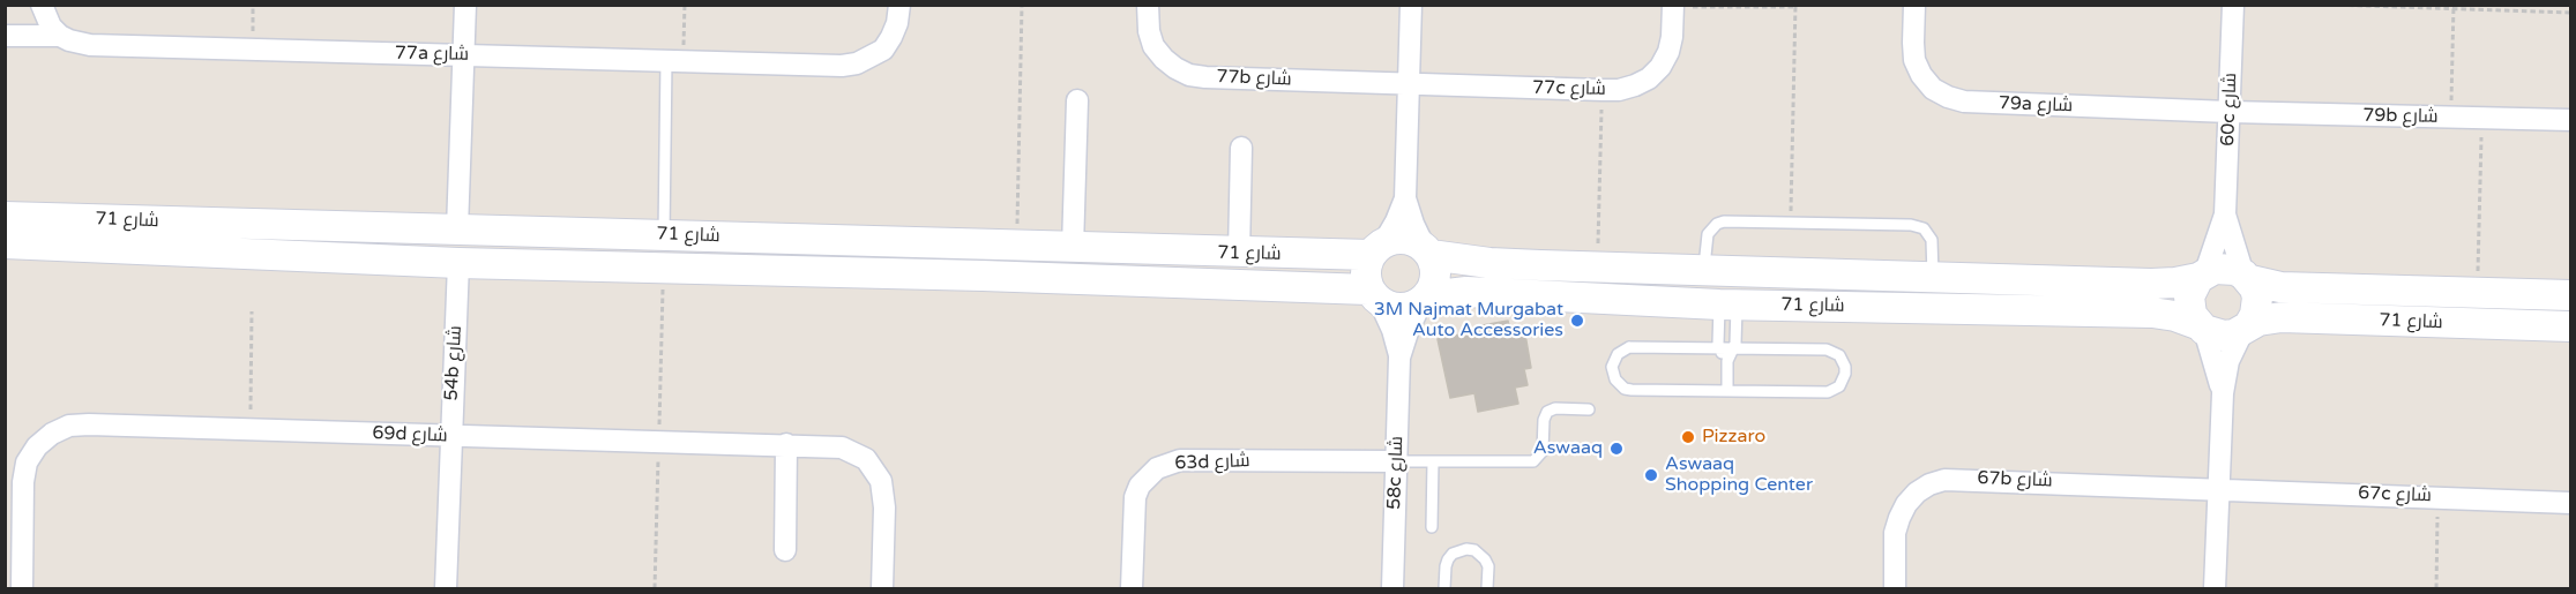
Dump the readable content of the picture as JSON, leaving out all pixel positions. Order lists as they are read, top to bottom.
{
  "streets": {
    "street": [
      "77a شارع",
      "77b شارع",
      "77c شارع",
      "79a شارع",
      "60c شارع",
      "79b شارع",
      "شارع 71",
      "54b شارع",
      "69d شارع",
      "63d شارع",
      "58c شارع",
      "67b شارع",
      "67c شارع"
    ]
  },
  "crossings": [
    ["77b شارع", "77c شارع"],
    ["79a شارع", "60c شارع"],
    ["79a شارع", "79b شارع"],
    ["60c شارع", "79b شارع"],
    ["60c شارع", "شارع 71"],
    ["شارع 71", "54b شارع"],
    ["شارع 71", "58c شارع"],
    ["54b شارع", "69d شارع"],
    ["63d شارع", "58c شارع"],
    ["67b شارع", "67c شارع"]
  ],
  "places": [
    "3M Najmat Murgabat Auto Accessories",
    "Pizzaro",
    "Aswaaq",
    "Aswaaq Shopping Center"
  ]
}
